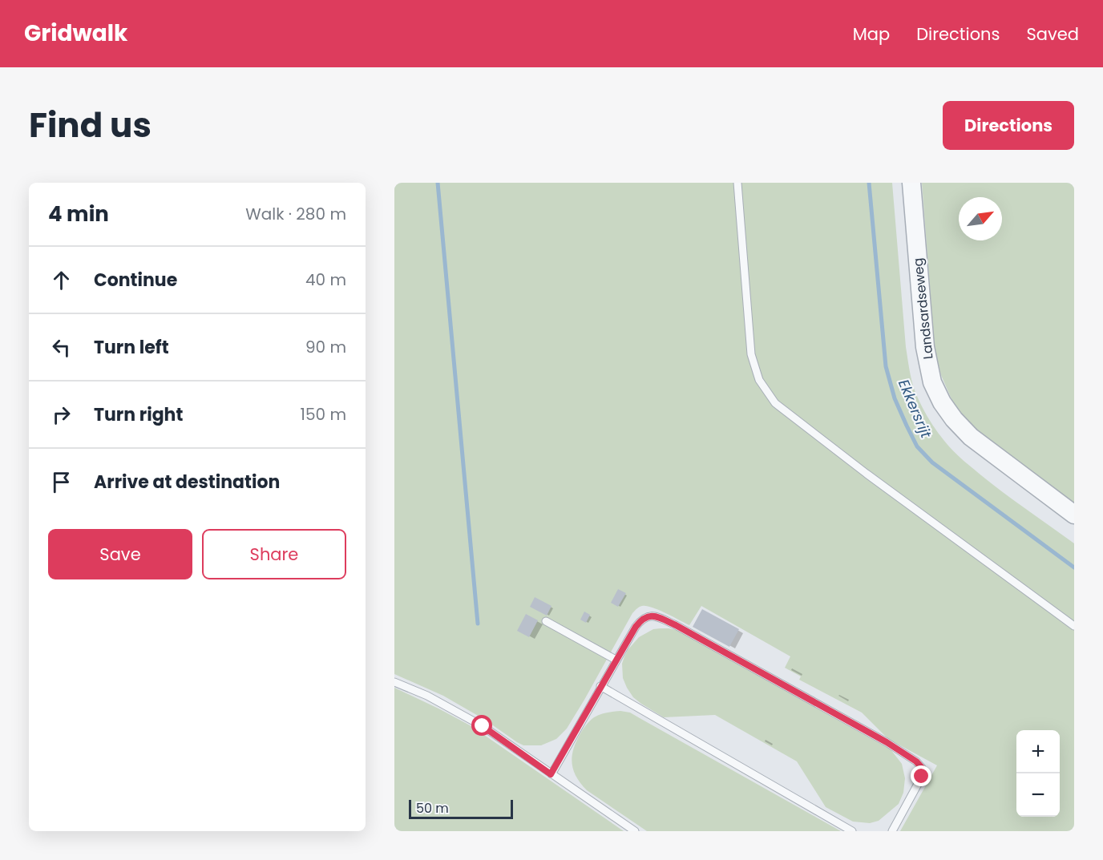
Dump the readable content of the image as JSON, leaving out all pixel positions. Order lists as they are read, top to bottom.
{
  "streets": {
    "street": ["Landsardseweg"]
  },
  "water": ["Ekkersrijt"],
  "scale_bar": "50 m",
  "north": "top right",
  "page": {
    "header": "Gridwalk",
    "nav": ["Map", "Directions", "Saved"],
    "title": "Find us",
    "buttons": [
      "Directions",
      ["Save", "Share"]
    ],
    "heading": ["4 min", "Walk · 280 m"],
    "list": [
      ["Continue", "40 m"],
      ["Turn left", "90 m"],
      ["Turn right", "150 m"],
      "Arrive at destination"
    ],
    "map_buttons": ["+", "−"],
    "scale": "50 m"
  }
}
